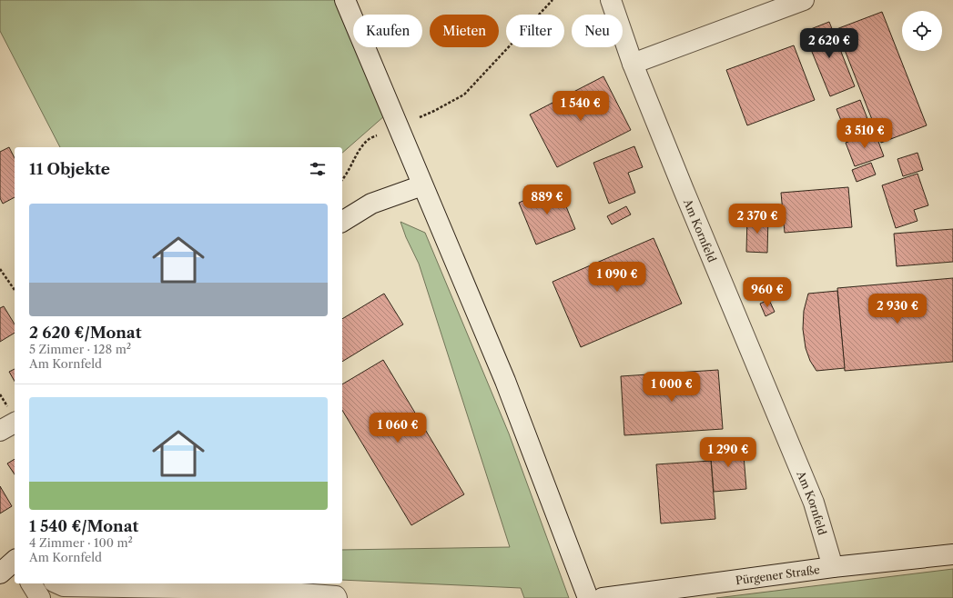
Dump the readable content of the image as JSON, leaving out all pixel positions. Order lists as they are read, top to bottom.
{
  "streets": {
    "street": ["Am Kornfeld", "Pürgener Straße"]
  },
  "crossings": [
    ["Am Kornfeld", "Pürgener Straße"]
  ],
  "page": {
    "chip": [
      "Kaufen",
      "Mieten",
      "Filter",
      "Neu"
    ],
    "price": [
      "2 620 €",
      "1 540 €",
      "3 510 €",
      "889 €",
      "2 370 €",
      "1 090 €",
      "960 €",
      "2 930 €",
      "1 000 €",
      "1 060 €",
      "1 290 €"
    ],
    "heading": "11 Objekte",
    "list": [
      {
        "name": "2 620 €/Monat",
        "note": "5 Zimmer · 128 m² · Am Kornfeld"
      },
      {
        "name": "1 540 €/Monat",
        "note": "4 Zimmer · 100 m² · Am Kornfeld"
      }
    ]
  }
}
